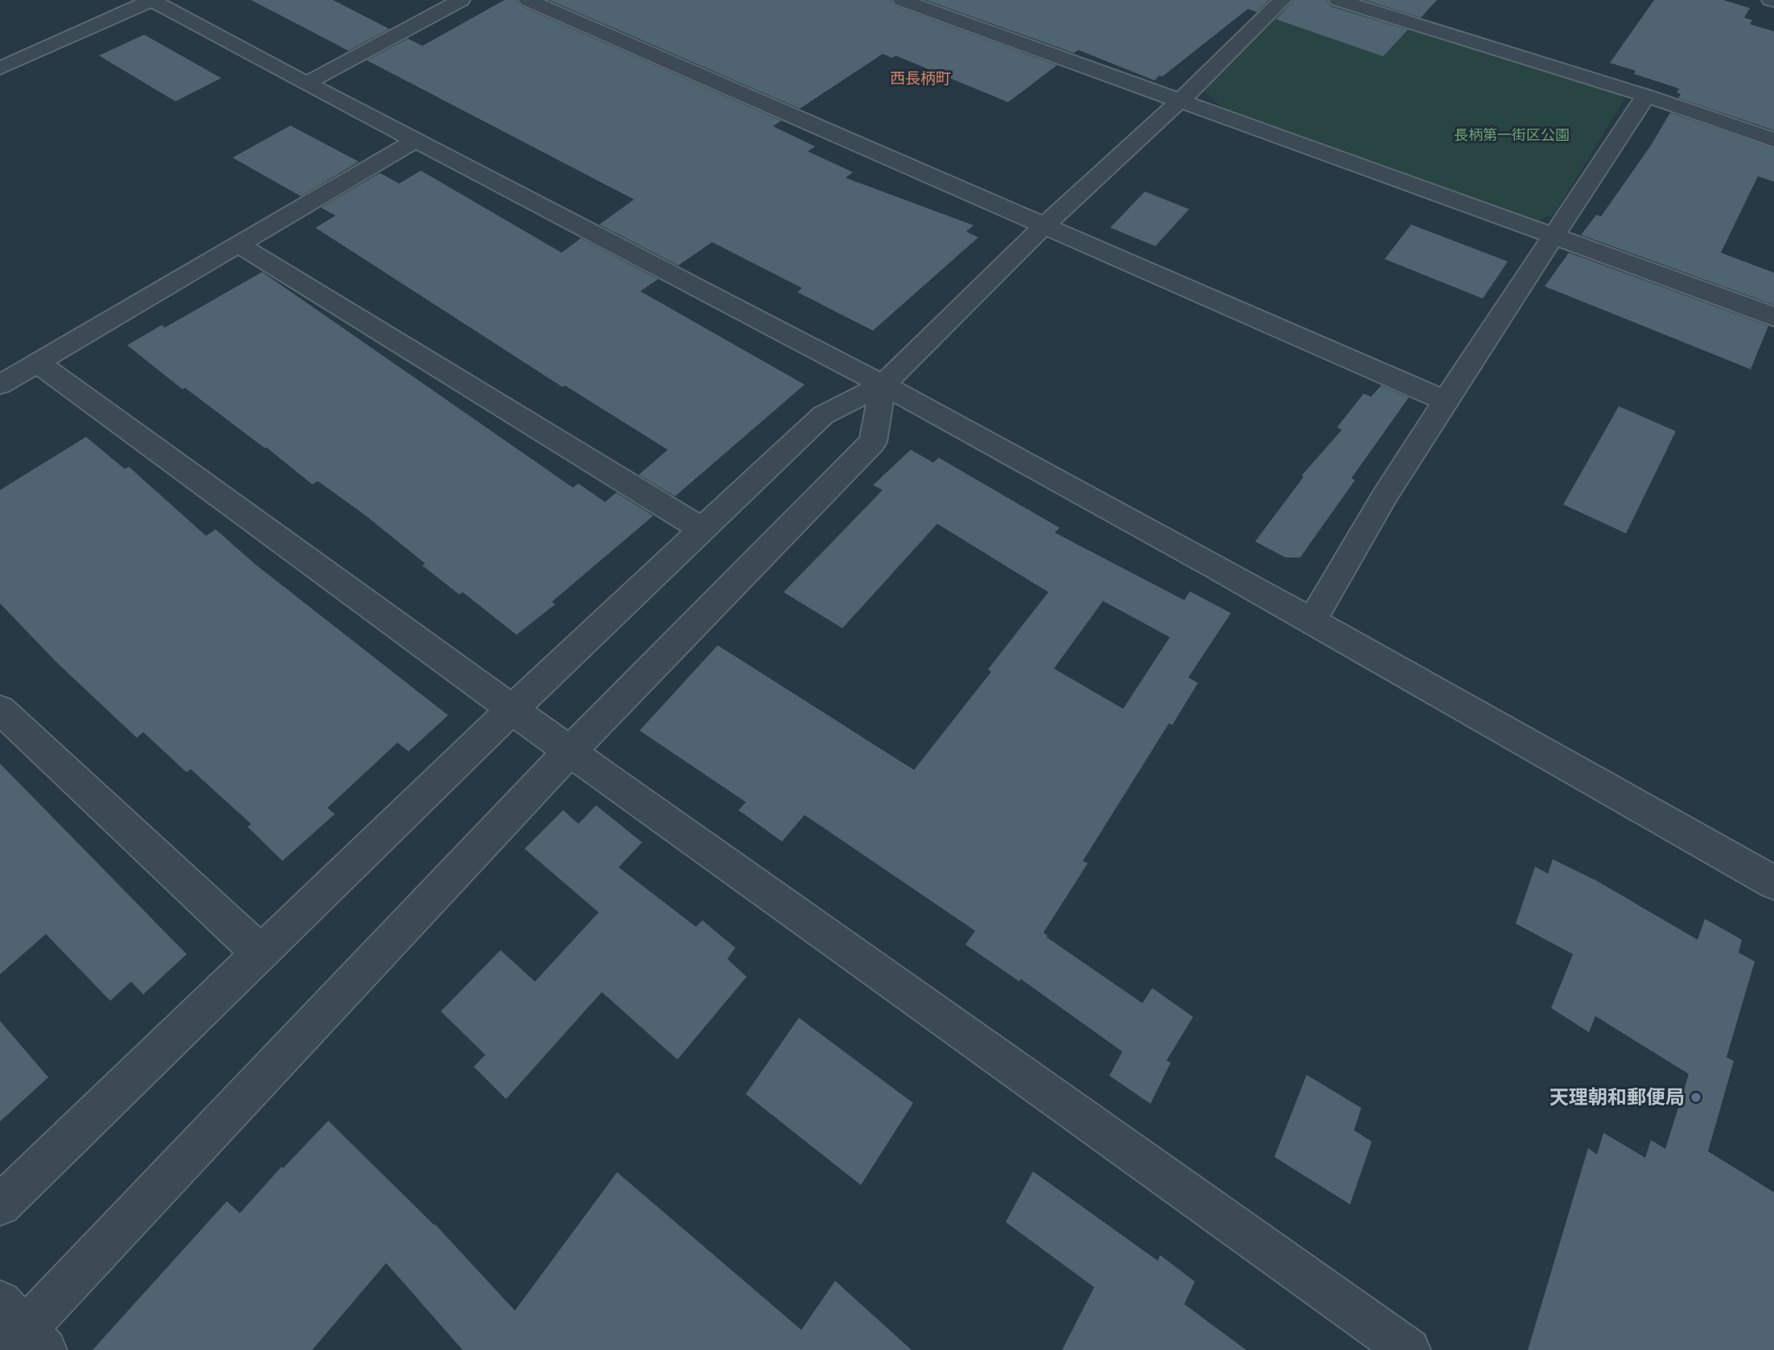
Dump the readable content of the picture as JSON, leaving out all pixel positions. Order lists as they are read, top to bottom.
{
  "districts": ["西長柄町"],
  "parks": ["長柄第一街区公園"],
  "places": ["天理朝和郵便局"]
}
